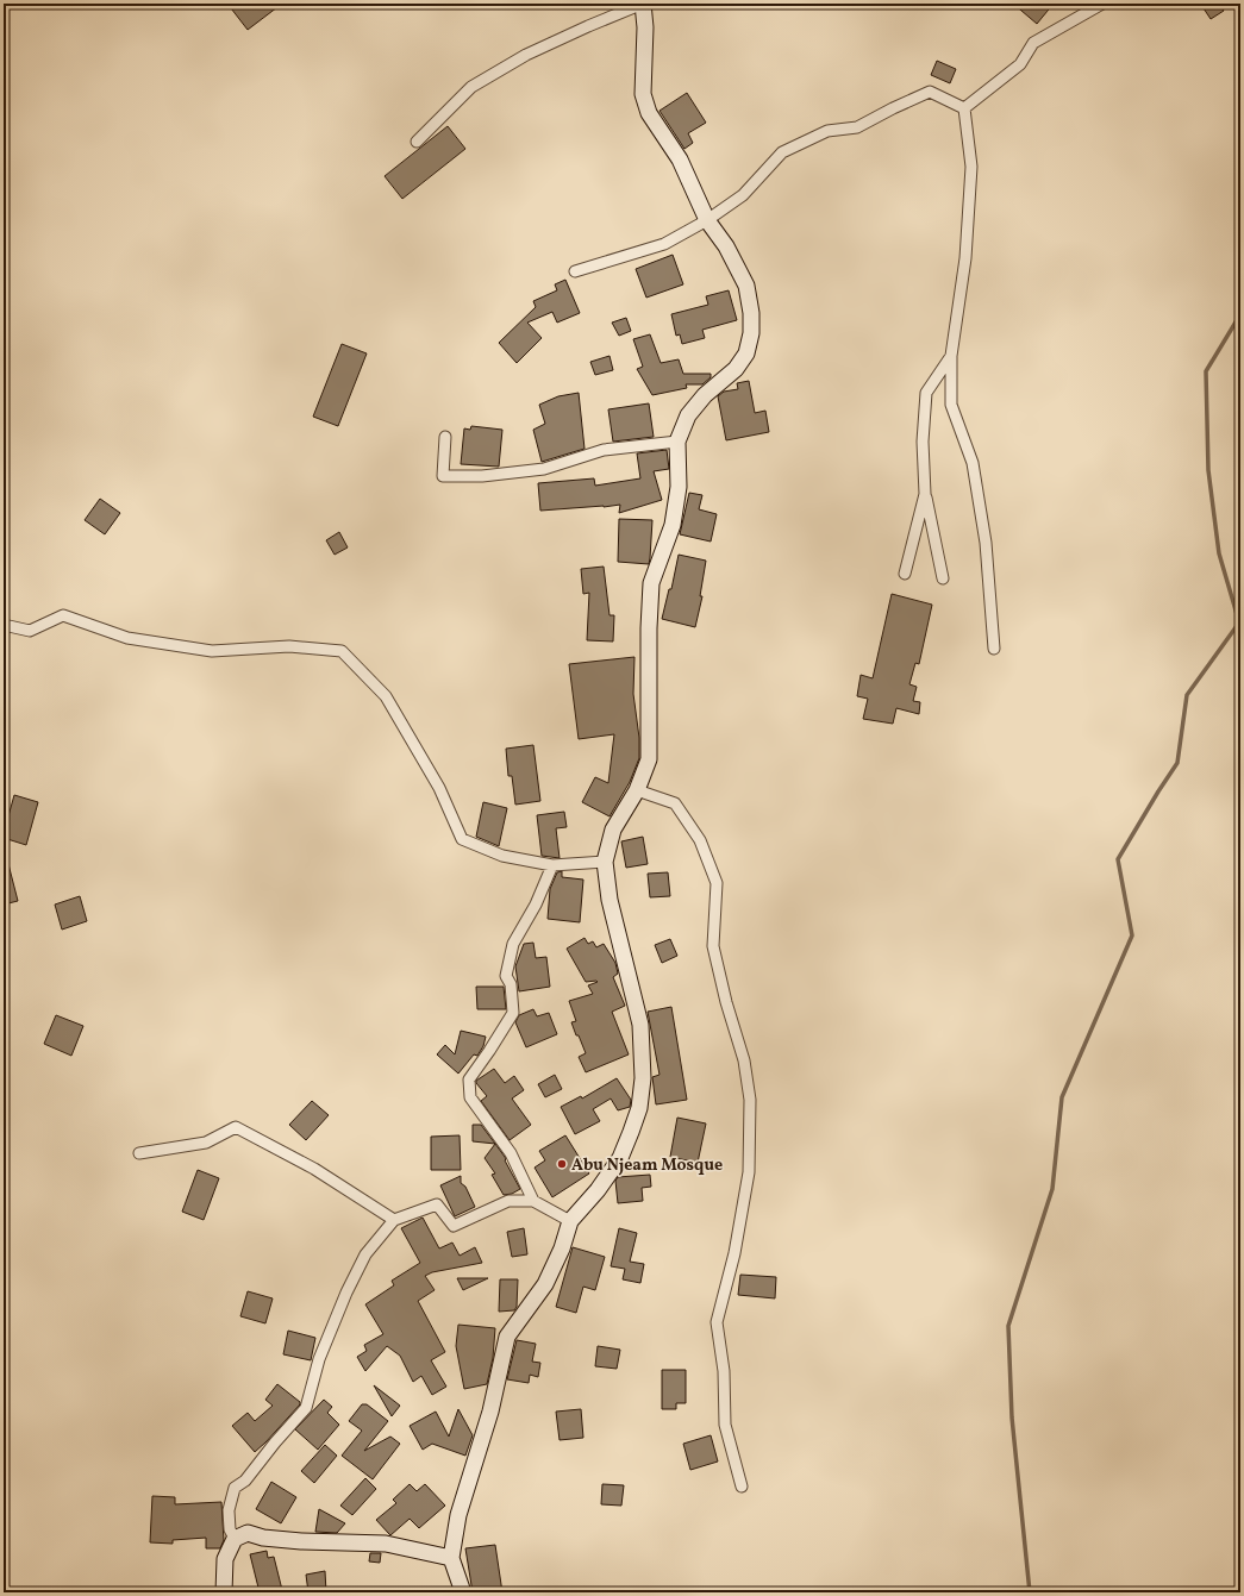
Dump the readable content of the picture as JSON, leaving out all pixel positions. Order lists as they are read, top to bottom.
{
  "places": ["Abu Njeam Mosque"]
}
